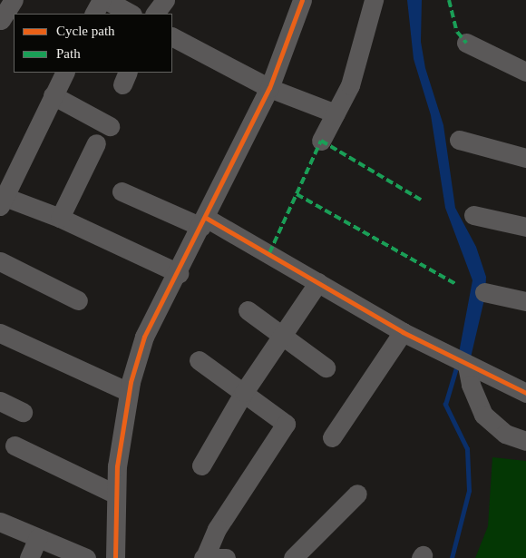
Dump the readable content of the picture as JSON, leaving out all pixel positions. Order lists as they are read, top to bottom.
{
  "legend": ["Cycle path", "Path"]
}
